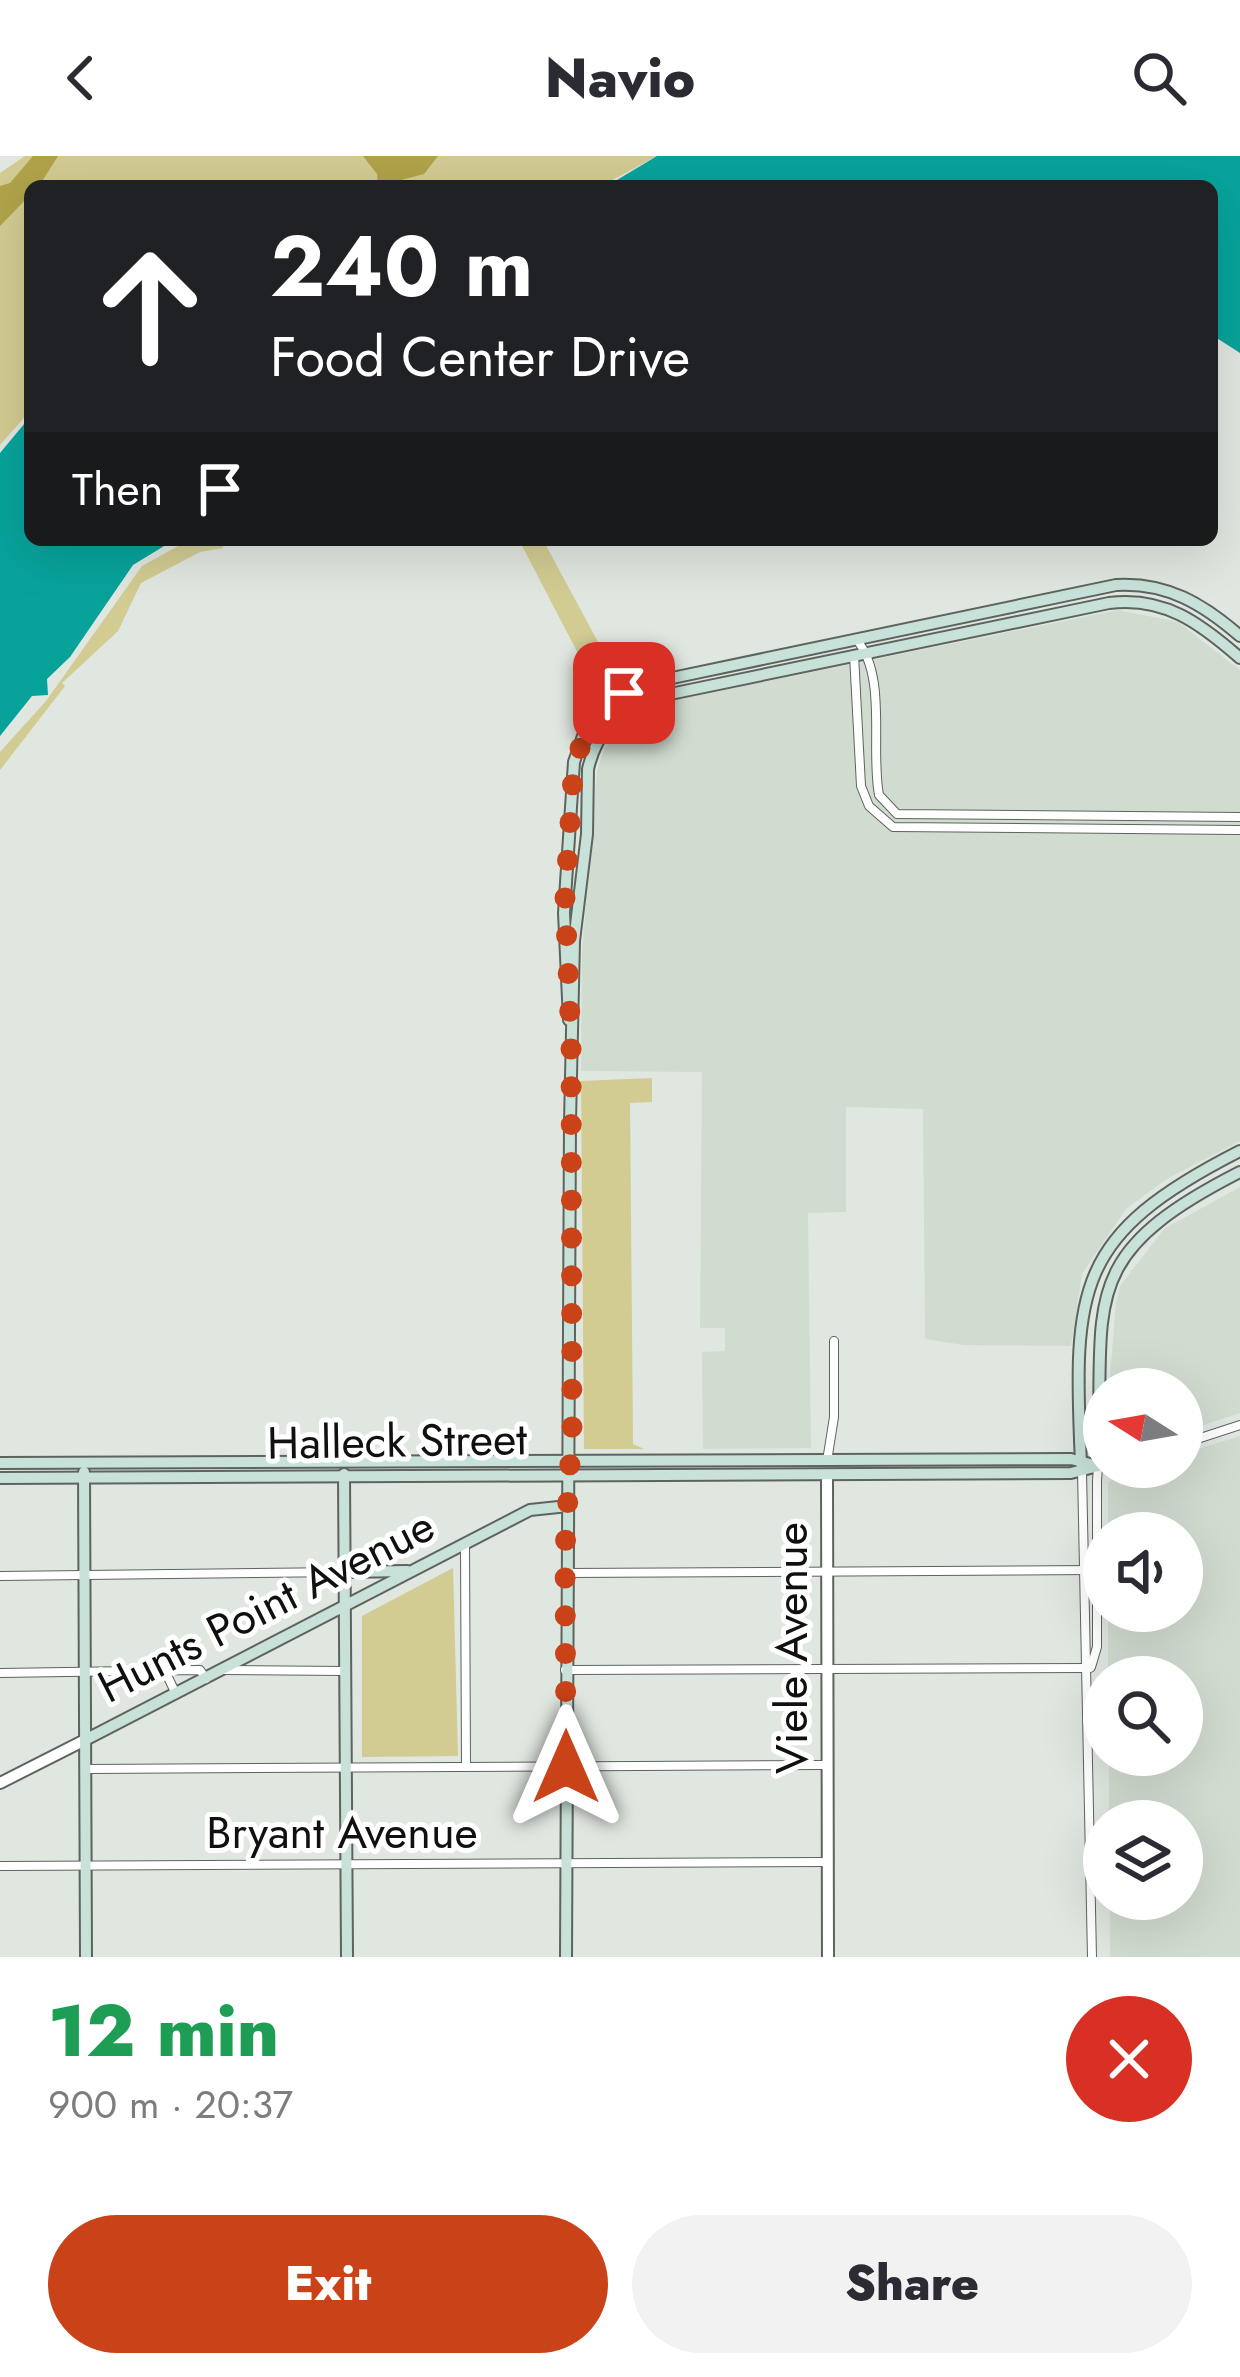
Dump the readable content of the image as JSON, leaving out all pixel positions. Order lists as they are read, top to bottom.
{
  "streets": {
    "main road": ["Halleck Street", "Hunts Point Avenue", "Viele Avenue"],
    "street": ["Bryant Avenue"]
  },
  "crossings": [
    ["Halleck Street", "Viele Avenue"],
    ["Viele Avenue", "Bryant Avenue"]
  ],
  "north": "left",
  "page": {
    "header": "Navio",
    "turn": ["240 m", "Food Center Drive"],
    "then": "Then",
    "heading": ["12 min", "900 m · 20:37"],
    "buttons": ["Exit", "Share"]
  }
}
